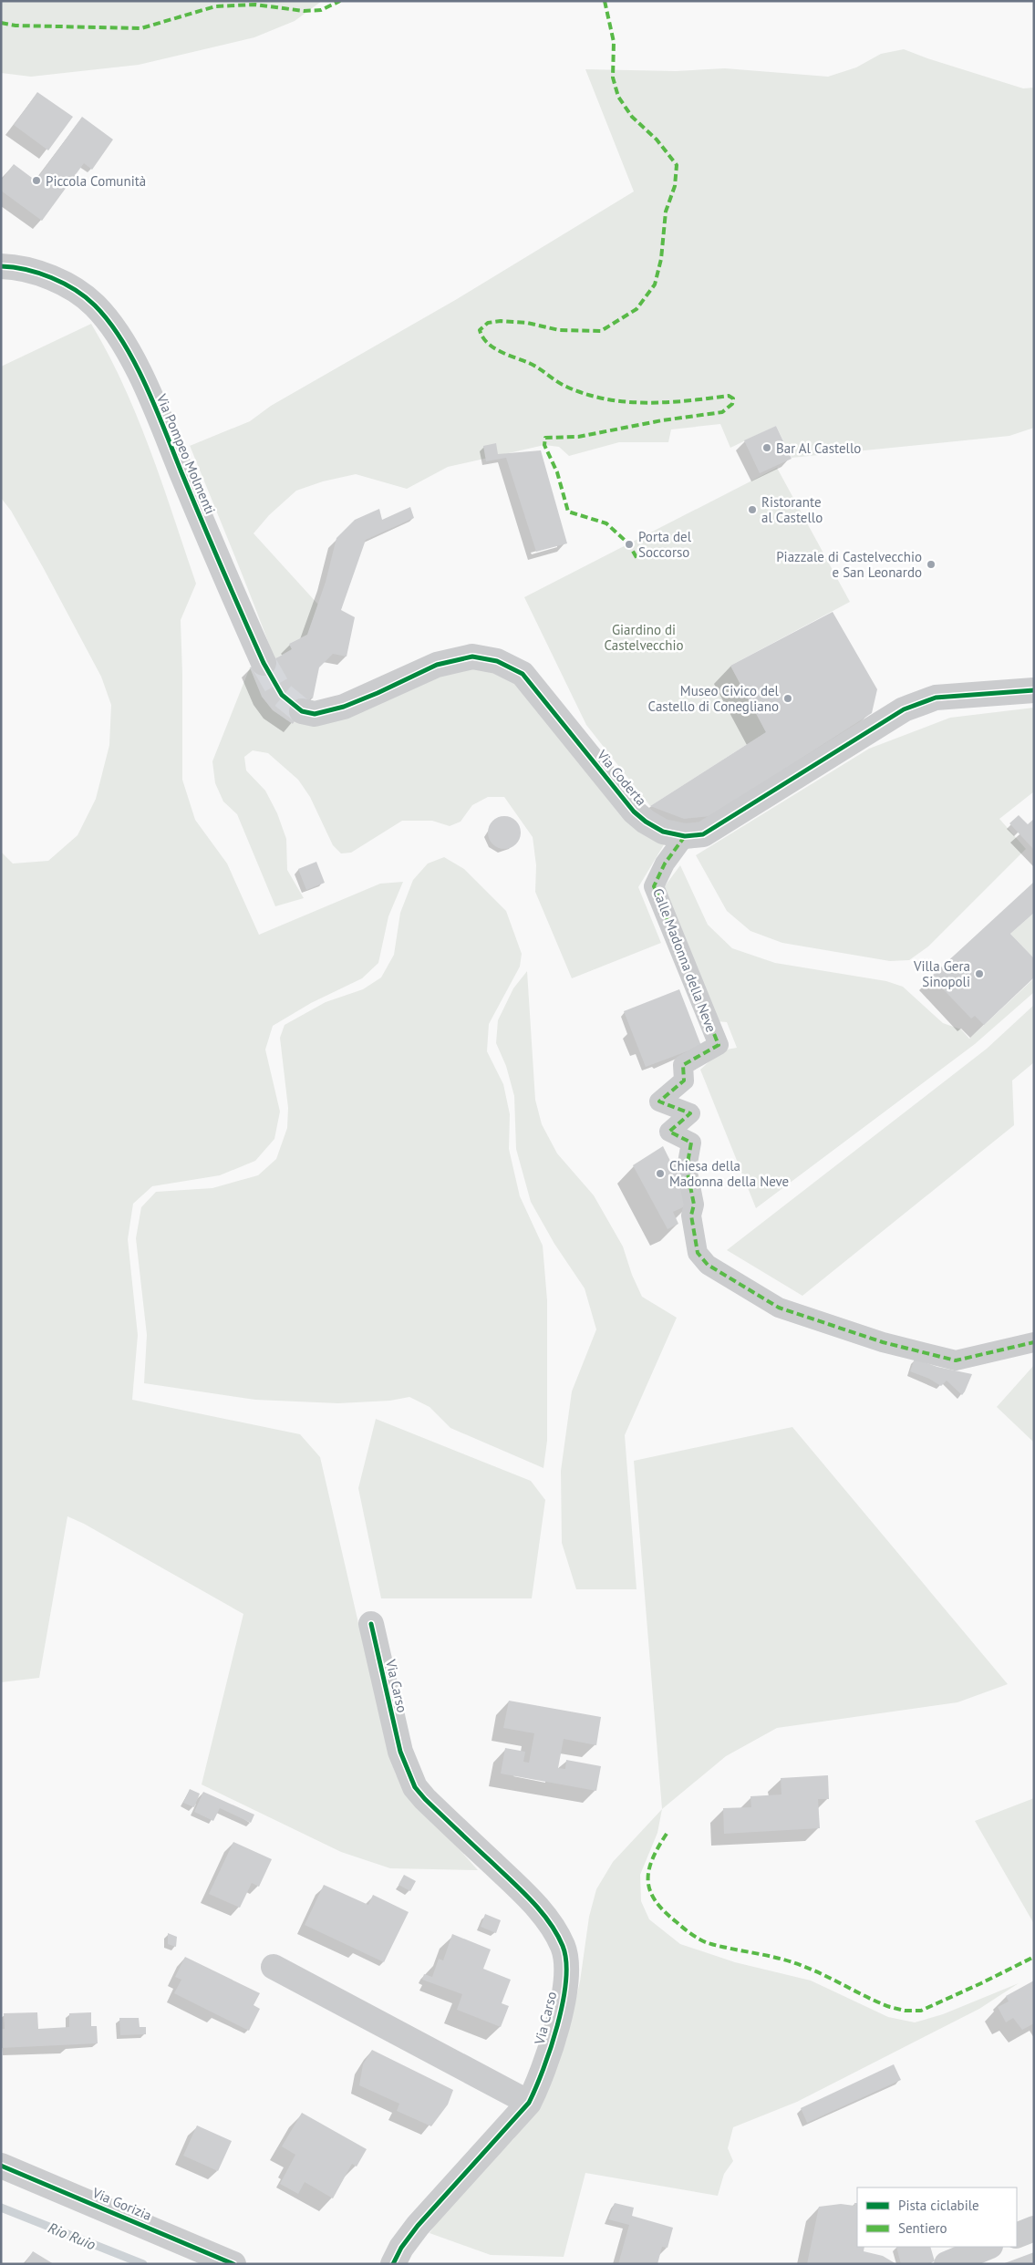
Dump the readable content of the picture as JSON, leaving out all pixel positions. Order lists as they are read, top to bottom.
{
  "streets": {
    "street": [
      "Via Pompeo Molmenti",
      "Via Coderta",
      "Calle Madonna della Neve",
      "Via Carso",
      "Via Gorizia"
    ]
  },
  "crossings": [
    ["Via Coderta", "Calle Madonna della Neve"]
  ],
  "water": ["Rio Ruio"],
  "parks": ["Giardino di Castelvecchio"],
  "places": [
    "Piccola Comunità",
    "Bar Al Castello",
    "Ristorante al Castello",
    "Porta del Soccorso",
    "Piazzale di Castelvecchio e San Leonardo",
    "Museo Civico del Castello di Conegliano",
    "Villa Gera Sinopoli",
    "Chiesa della Madonna della Neve"
  ],
  "legend": ["Pista ciclabile", "Sentiero"]
}
